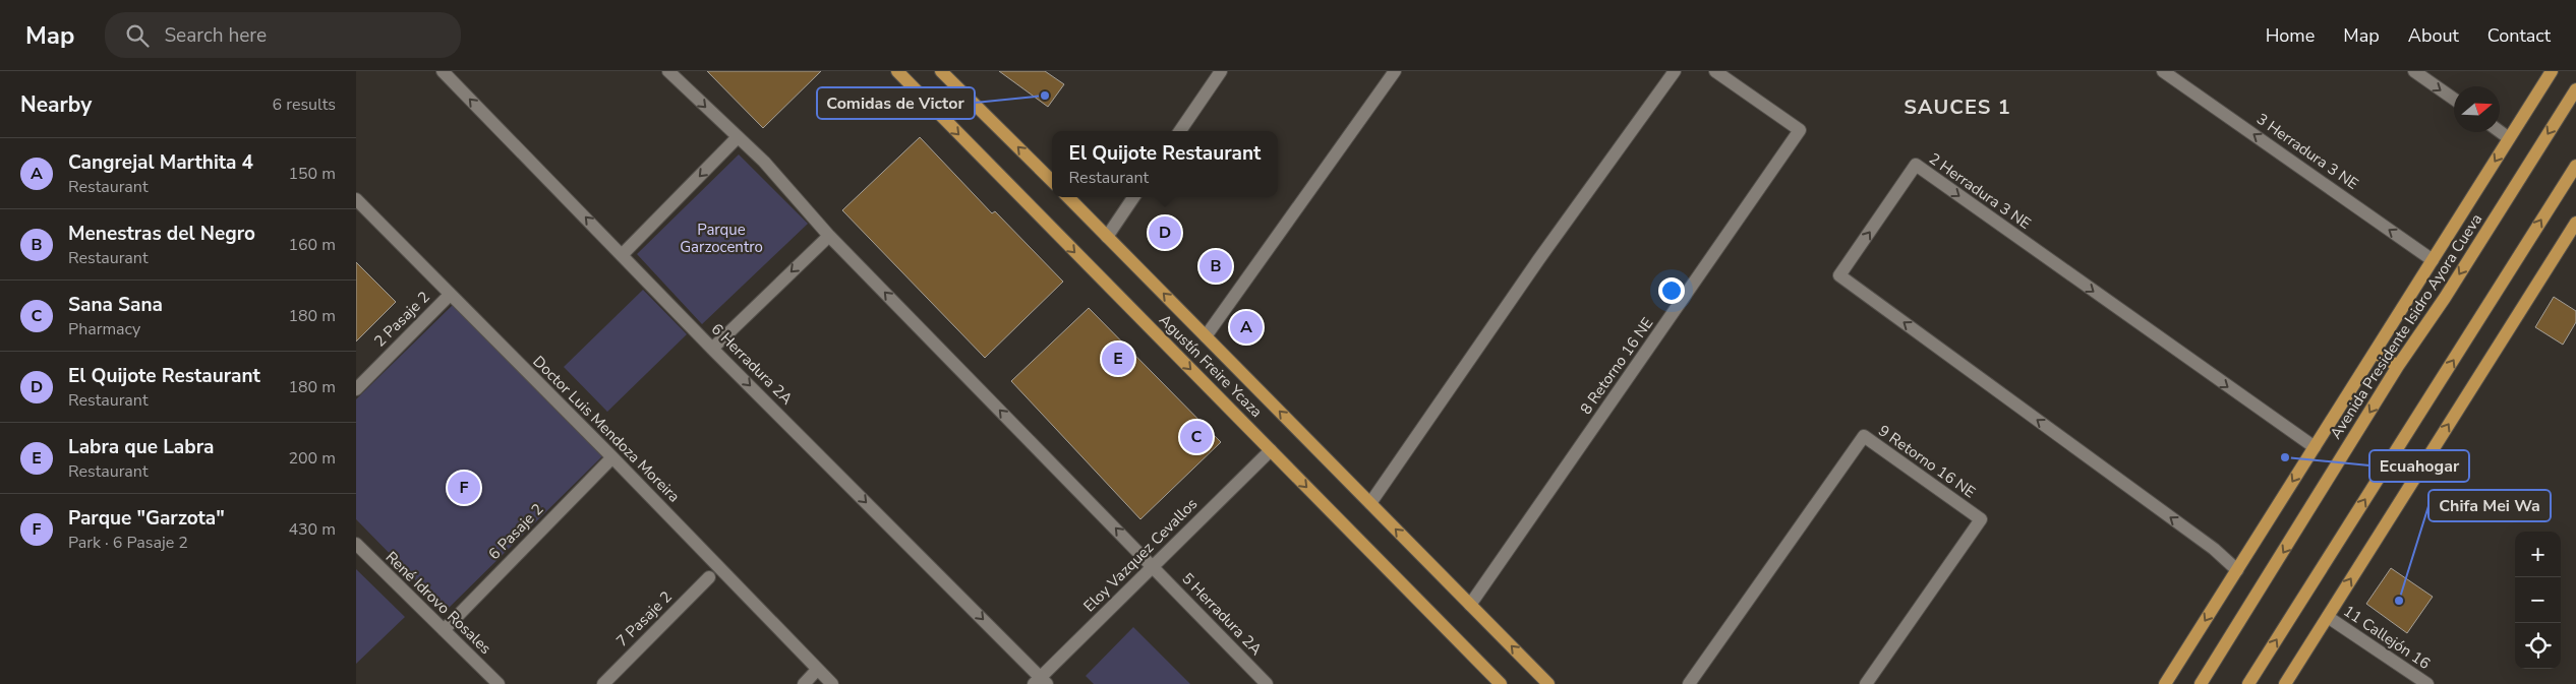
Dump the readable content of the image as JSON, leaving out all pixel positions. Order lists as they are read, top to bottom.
{
  "streets": {
    "main road": ["Avenida Presidente Isidro Ayora Cueva", "Agustín Freire Ycaza"],
    "street": [
      "3 Herradura 3 NE",
      "2 Herradura 3 NE",
      "2 Pasaje 2",
      "6 Herradura 2A",
      "8 Retorno 16 NE",
      "Doctor Luis Mendoza Moreira",
      "9 Retorno 16 NE",
      "6 Pasaje 2",
      "Eloy Vazquez Cevallos",
      "René Idrovo Rosales",
      "5 Herradura 2A",
      "7 Pasaje 2",
      "11 Callejón 16"
    ]
  },
  "crossings": [
    ["3 Herradura 3 NE", "Avenida Presidente Isidro Ayora Cueva"],
    ["2 Herradura 3 NE", "Avenida Presidente Isidro Ayora Cueva"],
    ["2 Pasaje 2", "Doctor Luis Mendoza Moreira"],
    ["6 Herradura 2A", "Eloy Vazquez Cevallos"],
    ["Agustín Freire Ycaza", "8 Retorno 16 NE"],
    ["Agustín Freire Ycaza", "Eloy Vazquez Cevallos"],
    ["Doctor Luis Mendoza Moreira", "6 Pasaje 2"],
    ["6 Pasaje 2", "René Idrovo Rosales"],
    ["Eloy Vazquez Cevallos", "5 Herradura 2A"]
  ],
  "one_way": ["3 Herradura 3 NE"],
  "districts": ["SAUCES 1"],
  "parks": ["Parque Garzocentro"],
  "places": ["Comidas de Victor", "Ecuahogar", "Chifa Mei Wa"],
  "north": "right",
  "page": {
    "header": "Map",
    "search": "Search here",
    "nav": [
      "Home",
      "Map",
      "About",
      "Contact"
    ],
    "heading": ["Nearby", "6 results"],
    "popup": ["El Quijote Restaurant", "Restaurant"],
    "list": [
      {
        "mark": "A",
        "name": "Cangrejal Marthita 4",
        "note": "Restaurant",
        "value": "150 m"
      },
      {
        "mark": "B",
        "name": "Menestras del Negro",
        "note": "Restaurant",
        "value": "160 m"
      },
      {
        "mark": "C",
        "name": "Sana Sana",
        "note": "Pharmacy",
        "value": "180 m"
      },
      {
        "mark": "D",
        "name": "El Quijote Restaurant",
        "note": "Restaurant",
        "value": "180 m"
      },
      {
        "mark": "E",
        "name": "Labra que Labra",
        "note": "Restaurant",
        "value": "200 m"
      },
      {
        "mark": "F",
        "name": "Parque \"Garzota\"",
        "note": "Park · 6 Pasaje 2",
        "value": "430 m"
      }
    ],
    "pins": [
      "D",
      "B",
      "A",
      "E",
      "C",
      "F"
    ],
    "map_buttons": ["+", "−"]
  }
}
